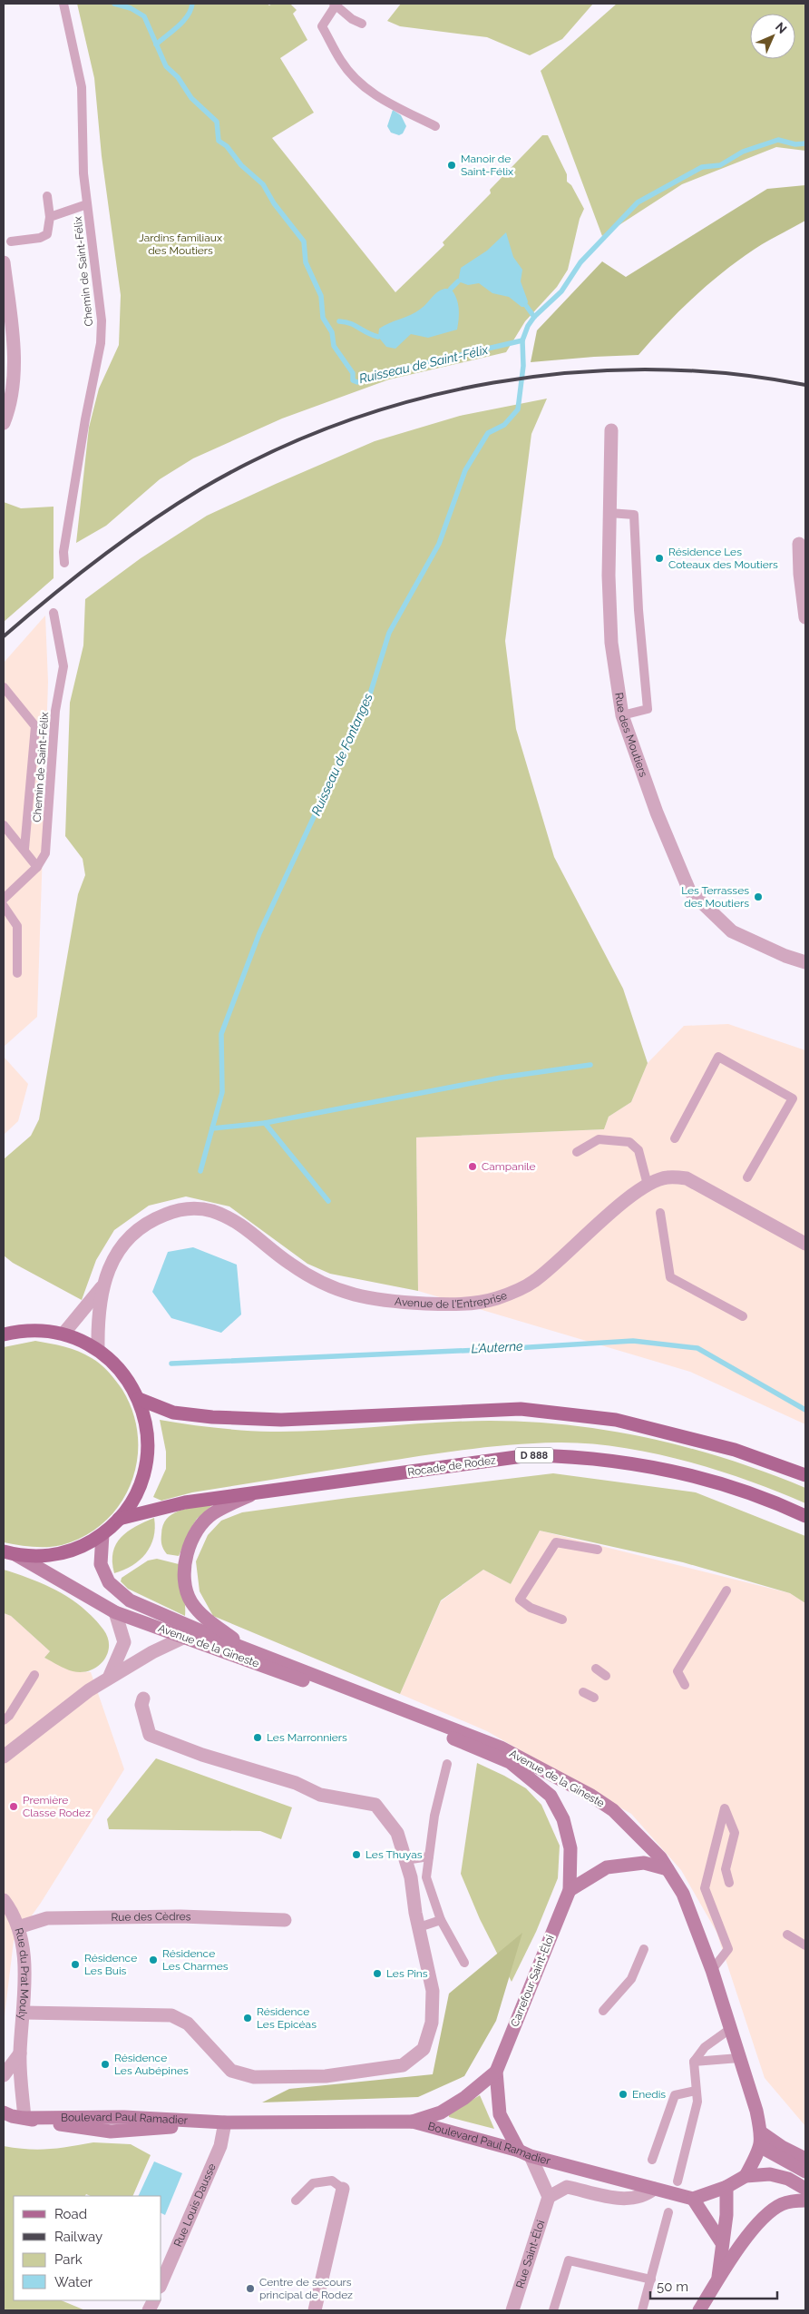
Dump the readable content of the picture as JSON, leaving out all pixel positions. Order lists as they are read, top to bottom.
{
  "streets": {
    "main road": [
      "D 888",
      "Rocade de Rodez",
      "Avenue de la Gineste",
      "Carrefour Saint-Éloi",
      "Boulevard Paul Ramadier"
    ],
    "street": [
      "Rue des Moutiers",
      "Avenue de l'Entreprise",
      "Rue des Cèdres",
      "Rue du Prat Mouly",
      "Rue Louis Dausse",
      "Rue Saint-Éloi"
    ],
    "lane": ["Chemin de Saint-Félix"]
  },
  "crossings": [
    ["Rocade de Rodez", "Avenue de la Gineste"],
    ["Avenue de la Gineste", "Carrefour Saint-Éloi"],
    ["Rue des Cèdres", "Rue du Prat Mouly"],
    ["Rue du Prat Mouly", "Boulevard Paul Ramadier"],
    ["Carrefour Saint-Éloi", "Boulevard Paul Ramadier"],
    ["Boulevard Paul Ramadier", "Rue Louis Dausse"]
  ],
  "water": ["Ruisseau de Saint-Félix", "Ruisseau de Fontanges", "L'Auterne"],
  "parks": ["Jardins familiaux des Moutiers"],
  "places": [
    "Manoir de Saint-Félix",
    "Résidence Les Coteaux des Moutiers",
    "Les Terrasses des Moutiers",
    "Campanile",
    "Les Marronniers",
    "Première Classe Rodez",
    "Les Thuyas",
    "Résidence Les Charmes",
    "Résidence Les Buis",
    "Les Pins",
    "Résidence Les Epicéas",
    "Résidence Les Aubépines",
    "Enedis",
    "Centre de secours principal de Rodez"
  ],
  "legend": [
    "Road",
    "Railway",
    "Park",
    "Water"
  ],
  "scale_bar": "50 m",
  "north": "top right"
}
